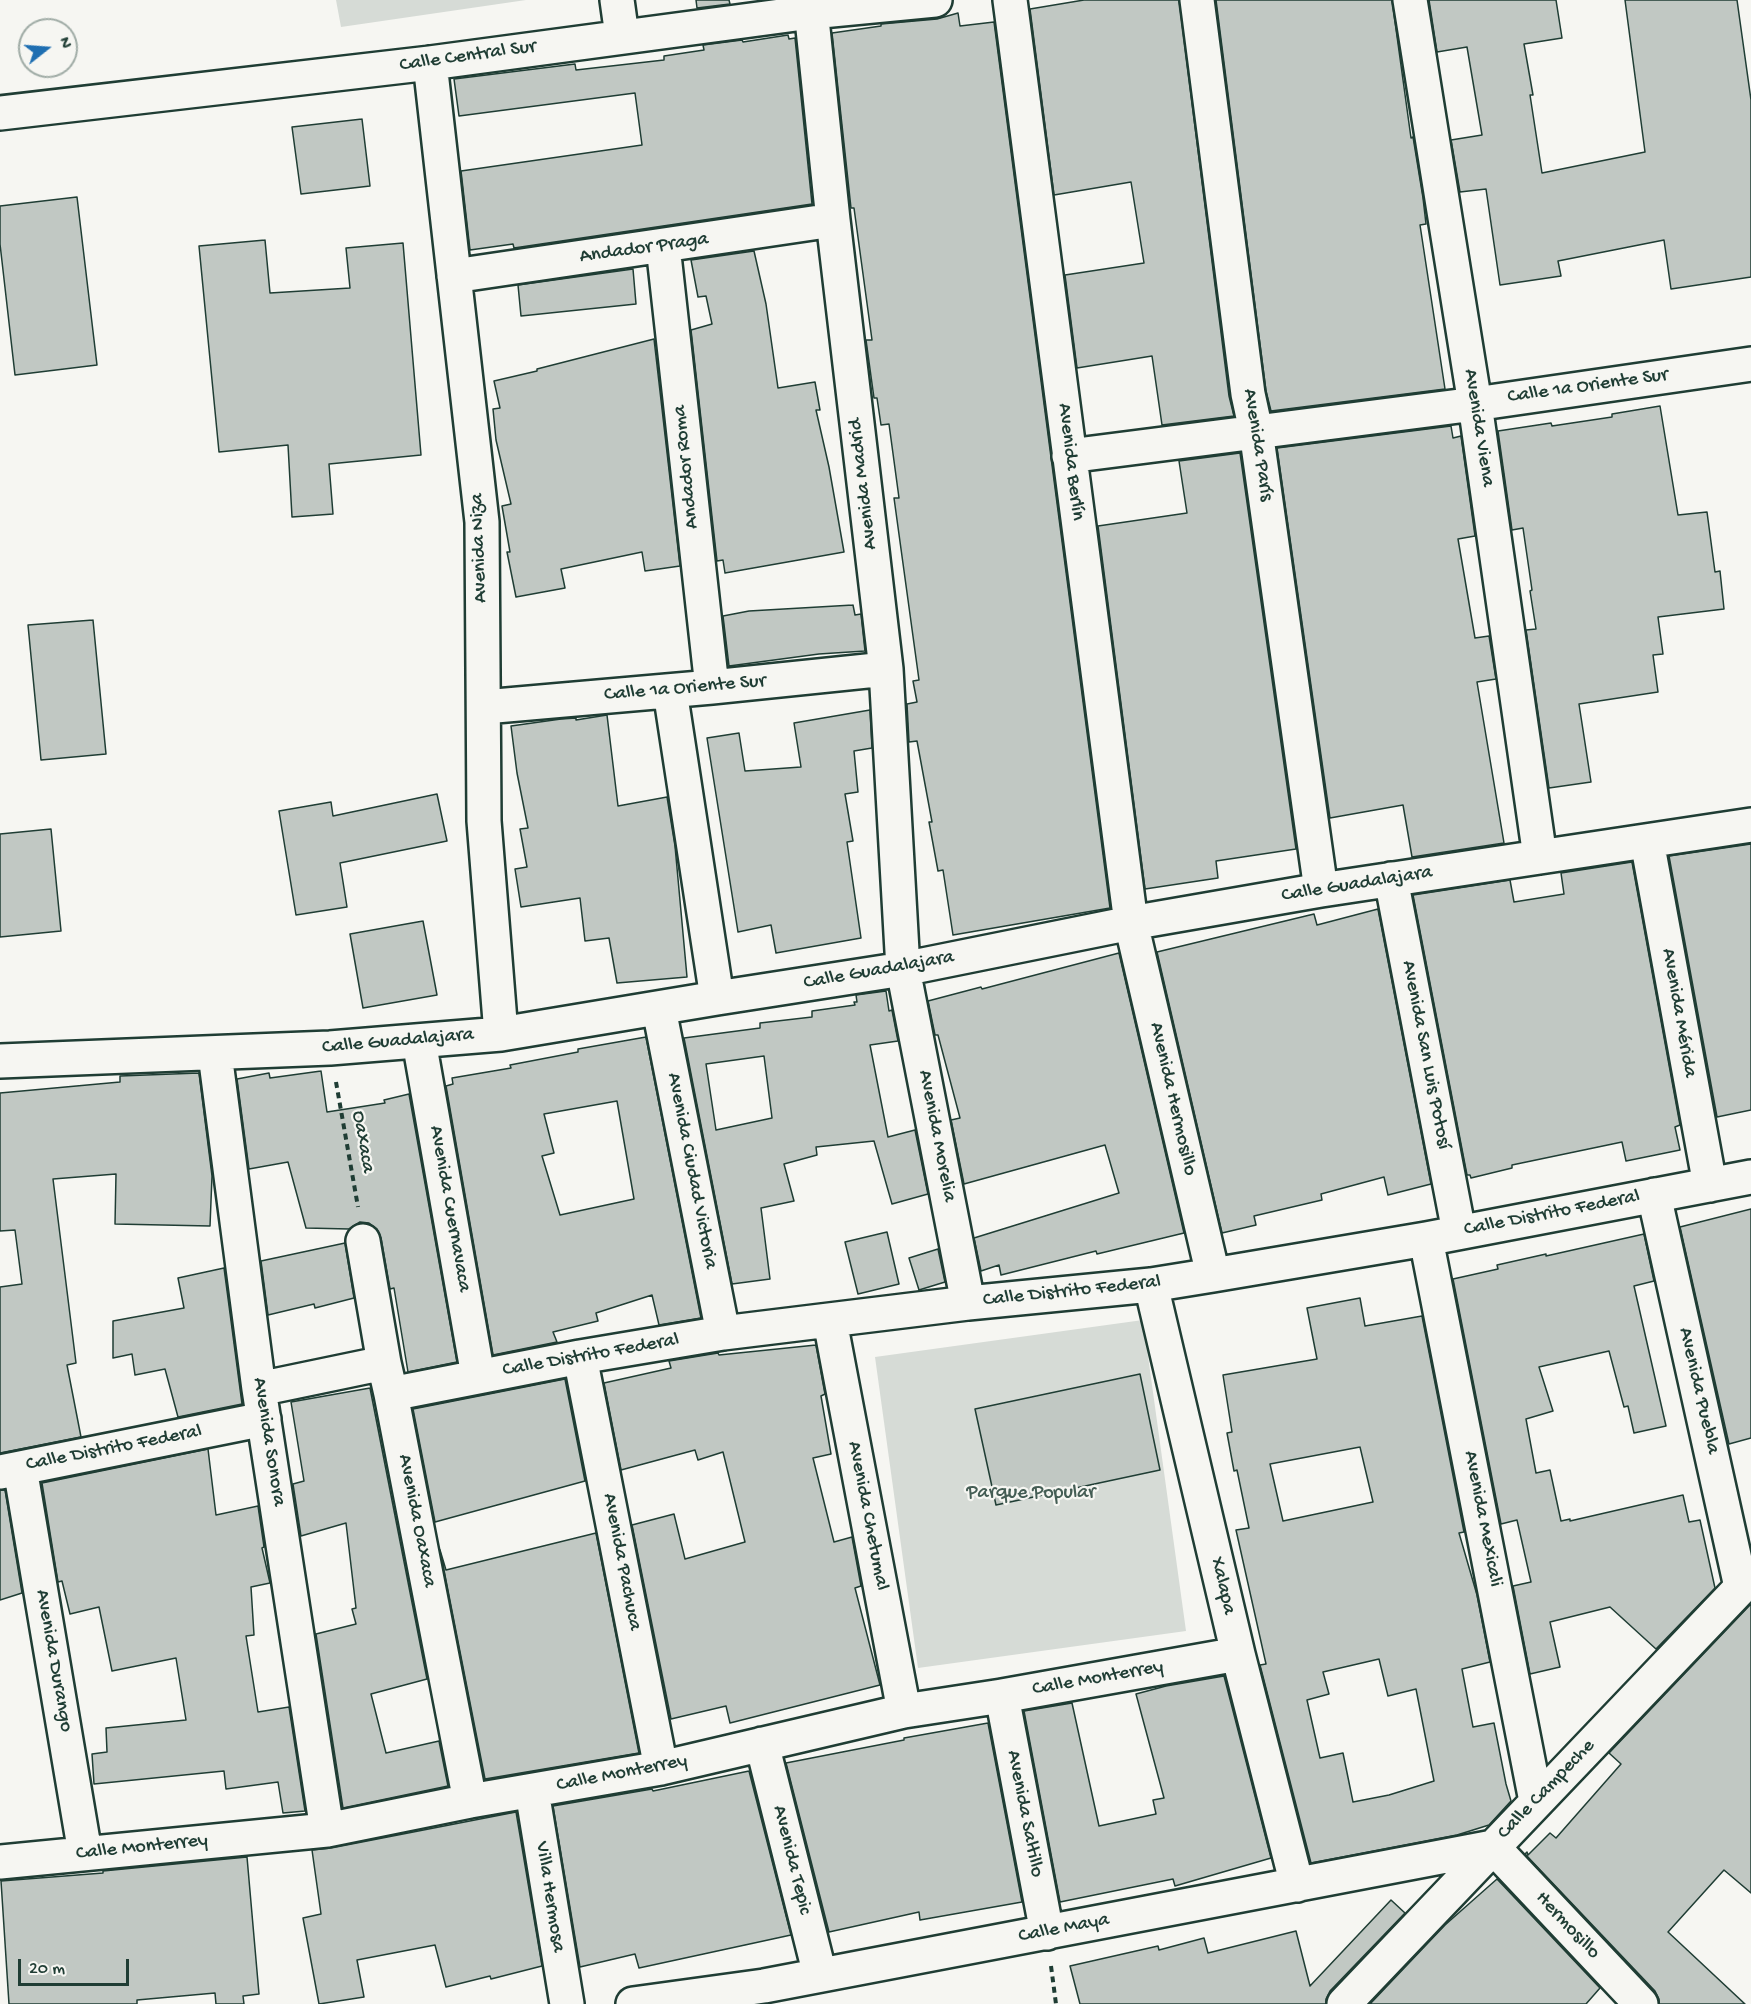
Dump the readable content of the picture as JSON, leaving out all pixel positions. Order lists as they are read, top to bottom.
{
  "streets": {
    "street": [
      "Calle Central Sur",
      "Andador Praga",
      "Calle 1a Oriente Sur",
      "Avenida Viena",
      "Avenida París",
      "Avenida Berlín",
      "Andador Roma",
      "Avenida Madrid",
      "Avenida Niza",
      "Calle Guadalajara",
      "Avenida Mérida",
      "Avenida San Luis Potosí",
      "Avenida Hermosillo",
      "Avenida Morelia",
      "Avenida Ciudad Victoria",
      "Avenida Cuernavaca",
      "Calle Distrito Federal",
      "Avenida Puebla",
      "Avenida Sonora",
      "Avenida Chetumal",
      "Avenida Mexicali",
      "Avenida Oaxaca",
      "Avenida Pachuca",
      "Xalapa",
      "Avenida Durango",
      "Calle Monterrey",
      "Calle Campeche",
      "Avenida Saltillo",
      "Avenida Tepic",
      "Villa Hermosa",
      "Hermosillo",
      "Calle Maya"
    ],
    "path": ["Oaxaca"]
  },
  "crossings": [
    ["Calle Central Sur", "Avenida Madrid"],
    ["Calle Central Sur", "Avenida Niza"],
    ["Andador Praga", "Andador Roma"],
    ["Andador Praga", "Avenida Madrid"],
    ["Andador Praga", "Avenida Niza"],
    ["Calle 1a Oriente Sur", "Avenida Viena"],
    ["Calle 1a Oriente Sur", "Avenida París"],
    ["Calle 1a Oriente Sur", "Avenida Berlín"],
    ["Calle 1a Oriente Sur", "Andador Roma"],
    ["Calle 1a Oriente Sur", "Avenida Madrid"],
    ["Calle 1a Oriente Sur", "Avenida Niza"],
    ["Avenida Viena", "Calle Guadalajara"],
    ["Avenida París", "Calle Guadalajara"],
    ["Avenida Berlín", "Calle Guadalajara"],
    ["Avenida Berlín", "Avenida Hermosillo"],
    ["Avenida Madrid", "Calle Guadalajara"],
    ["Avenida Madrid", "Avenida Morelia"],
    ["Avenida Niza", "Calle Guadalajara"],
    ["Calle Guadalajara", "Avenida Mérida"],
    ["Calle Guadalajara", "Avenida San Luis Potosí"],
    ["Calle Guadalajara", "Avenida Hermosillo"],
    ["Calle Guadalajara", "Avenida Morelia"],
    ["Calle Guadalajara", "Oaxaca"],
    ["Calle Guadalajara", "Avenida Ciudad Victoria"],
    ["Calle Guadalajara", "Avenida Cuernavaca"],
    ["Calle Guadalajara", "Avenida Sonora"],
    ["Avenida Mérida", "Calle Distrito Federal"],
    ["Avenida San Luis Potosí", "Calle Distrito Federal"],
    ["Avenida Hermosillo", "Calle Distrito Federal"],
    ["Avenida Morelia", "Calle Distrito Federal"],
    ["Oaxaca", "Avenida Oaxaca"],
    ["Avenida Ciudad Victoria", "Calle Distrito Federal"],
    ["Avenida Cuernavaca", "Calle Distrito Federal"],
    ["Calle Distrito Federal", "Avenida Puebla"],
    ["Calle Distrito Federal", "Avenida Sonora"],
    ["Calle Distrito Federal", "Avenida Chetumal"],
    ["Calle Distrito Federal", "Avenida Mexicali"],
    ["Calle Distrito Federal", "Avenida Oaxaca"],
    ["Calle Distrito Federal", "Avenida Pachuca"],
    ["Calle Distrito Federal", "Xalapa"],
    ["Calle Distrito Federal", "Avenida Durango"],
    ["Avenida Puebla", "Calle Campeche"],
    ["Avenida Sonora", "Calle Monterrey"],
    ["Avenida Chetumal", "Calle Monterrey"],
    ["Avenida Mexicali", "Calle Campeche"],
    ["Avenida Oaxaca", "Calle Monterrey"],
    ["Avenida Pachuca", "Calle Monterrey"],
    ["Xalapa", "Calle Monterrey"],
    ["Xalapa", "Calle Maya"],
    ["Avenida Durango", "Calle Monterrey"],
    ["Calle Monterrey", "Avenida Saltillo"],
    ["Calle Monterrey", "Avenida Tepic"],
    ["Calle Monterrey", "Villa Hermosa"],
    ["Calle Campeche", "Hermosillo"],
    ["Calle Campeche", "Calle Maya"],
    ["Avenida Saltillo", "Calle Maya"],
    ["Avenida Tepic", "Calle Maya"],
    ["Hermosillo", "Calle Maya"]
  ],
  "parks": ["Parque Popular"],
  "scale_bar": "20 m",
  "north": "right"
}
